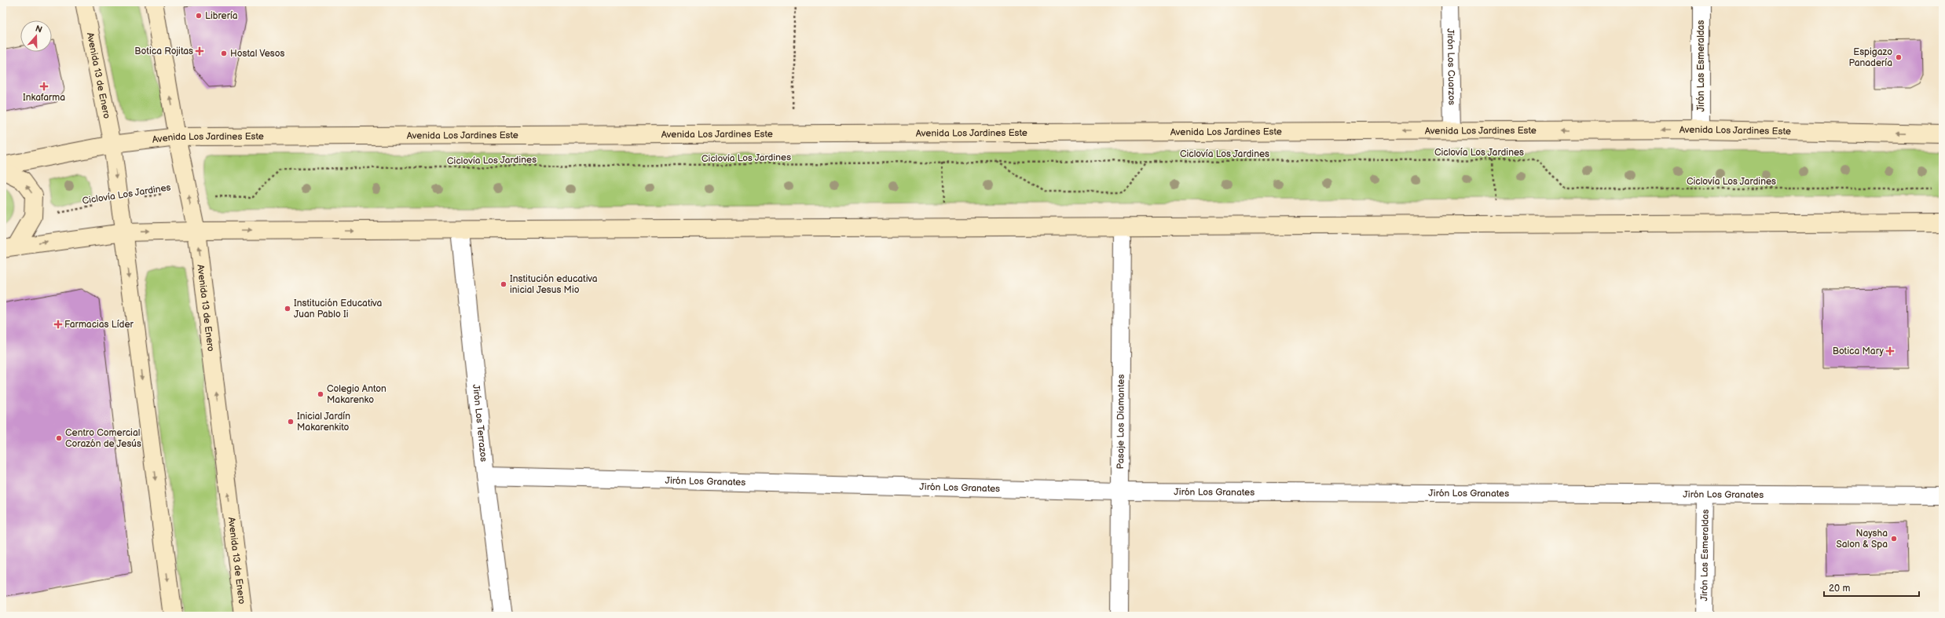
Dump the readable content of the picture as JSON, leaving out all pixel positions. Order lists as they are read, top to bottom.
{
  "streets": {
    "main road": ["Avenida 13 de Enero", "Avenida Los Jardines Este"],
    "street": [
      "Jirón Las Esmeraldas",
      "Jirón Los Cuarzos",
      "Pasaje Los Diamantes",
      "Jirón Los Terrazos",
      "Jirón Los Granates"
    ],
    "path": ["Ciclovía Los Jardines"]
  },
  "crossings": [
    ["Jirón Las Esmeraldas", "Avenida Los Jardines Este"],
    ["Jirón Las Esmeraldas", "Jirón Los Granates"],
    ["Jirón Los Cuarzos", "Avenida Los Jardines Este"],
    ["Avenida 13 de Enero", "Avenida Los Jardines Este"],
    ["Avenida 13 de Enero", "Ciclovía Los Jardines"],
    ["Pasaje Los Diamantes", "Jirón Los Granates"],
    ["Jirón Los Terrazos", "Jirón Los Granates"]
  ],
  "places": {
    "other": [
      "Librería",
      "Hostal Vesos",
      "Espigazo Panadería",
      "Institución educativa inicial Jesus Mio",
      "Institución Educativa Juan Pablo Ii",
      "Colegio Anton Makarenko",
      "Inicial Jardín Makarenkito",
      "Centro Comercial Corazón de Jesús",
      "Naysha Salon & Spa"
    ],
    "health": [
      "Botica Rojitas",
      "Inkafarma",
      "Farmacias Líder",
      "Botica Mary"
    ]
  },
  "scale_bar": "20 m",
  "north": "top"
}
